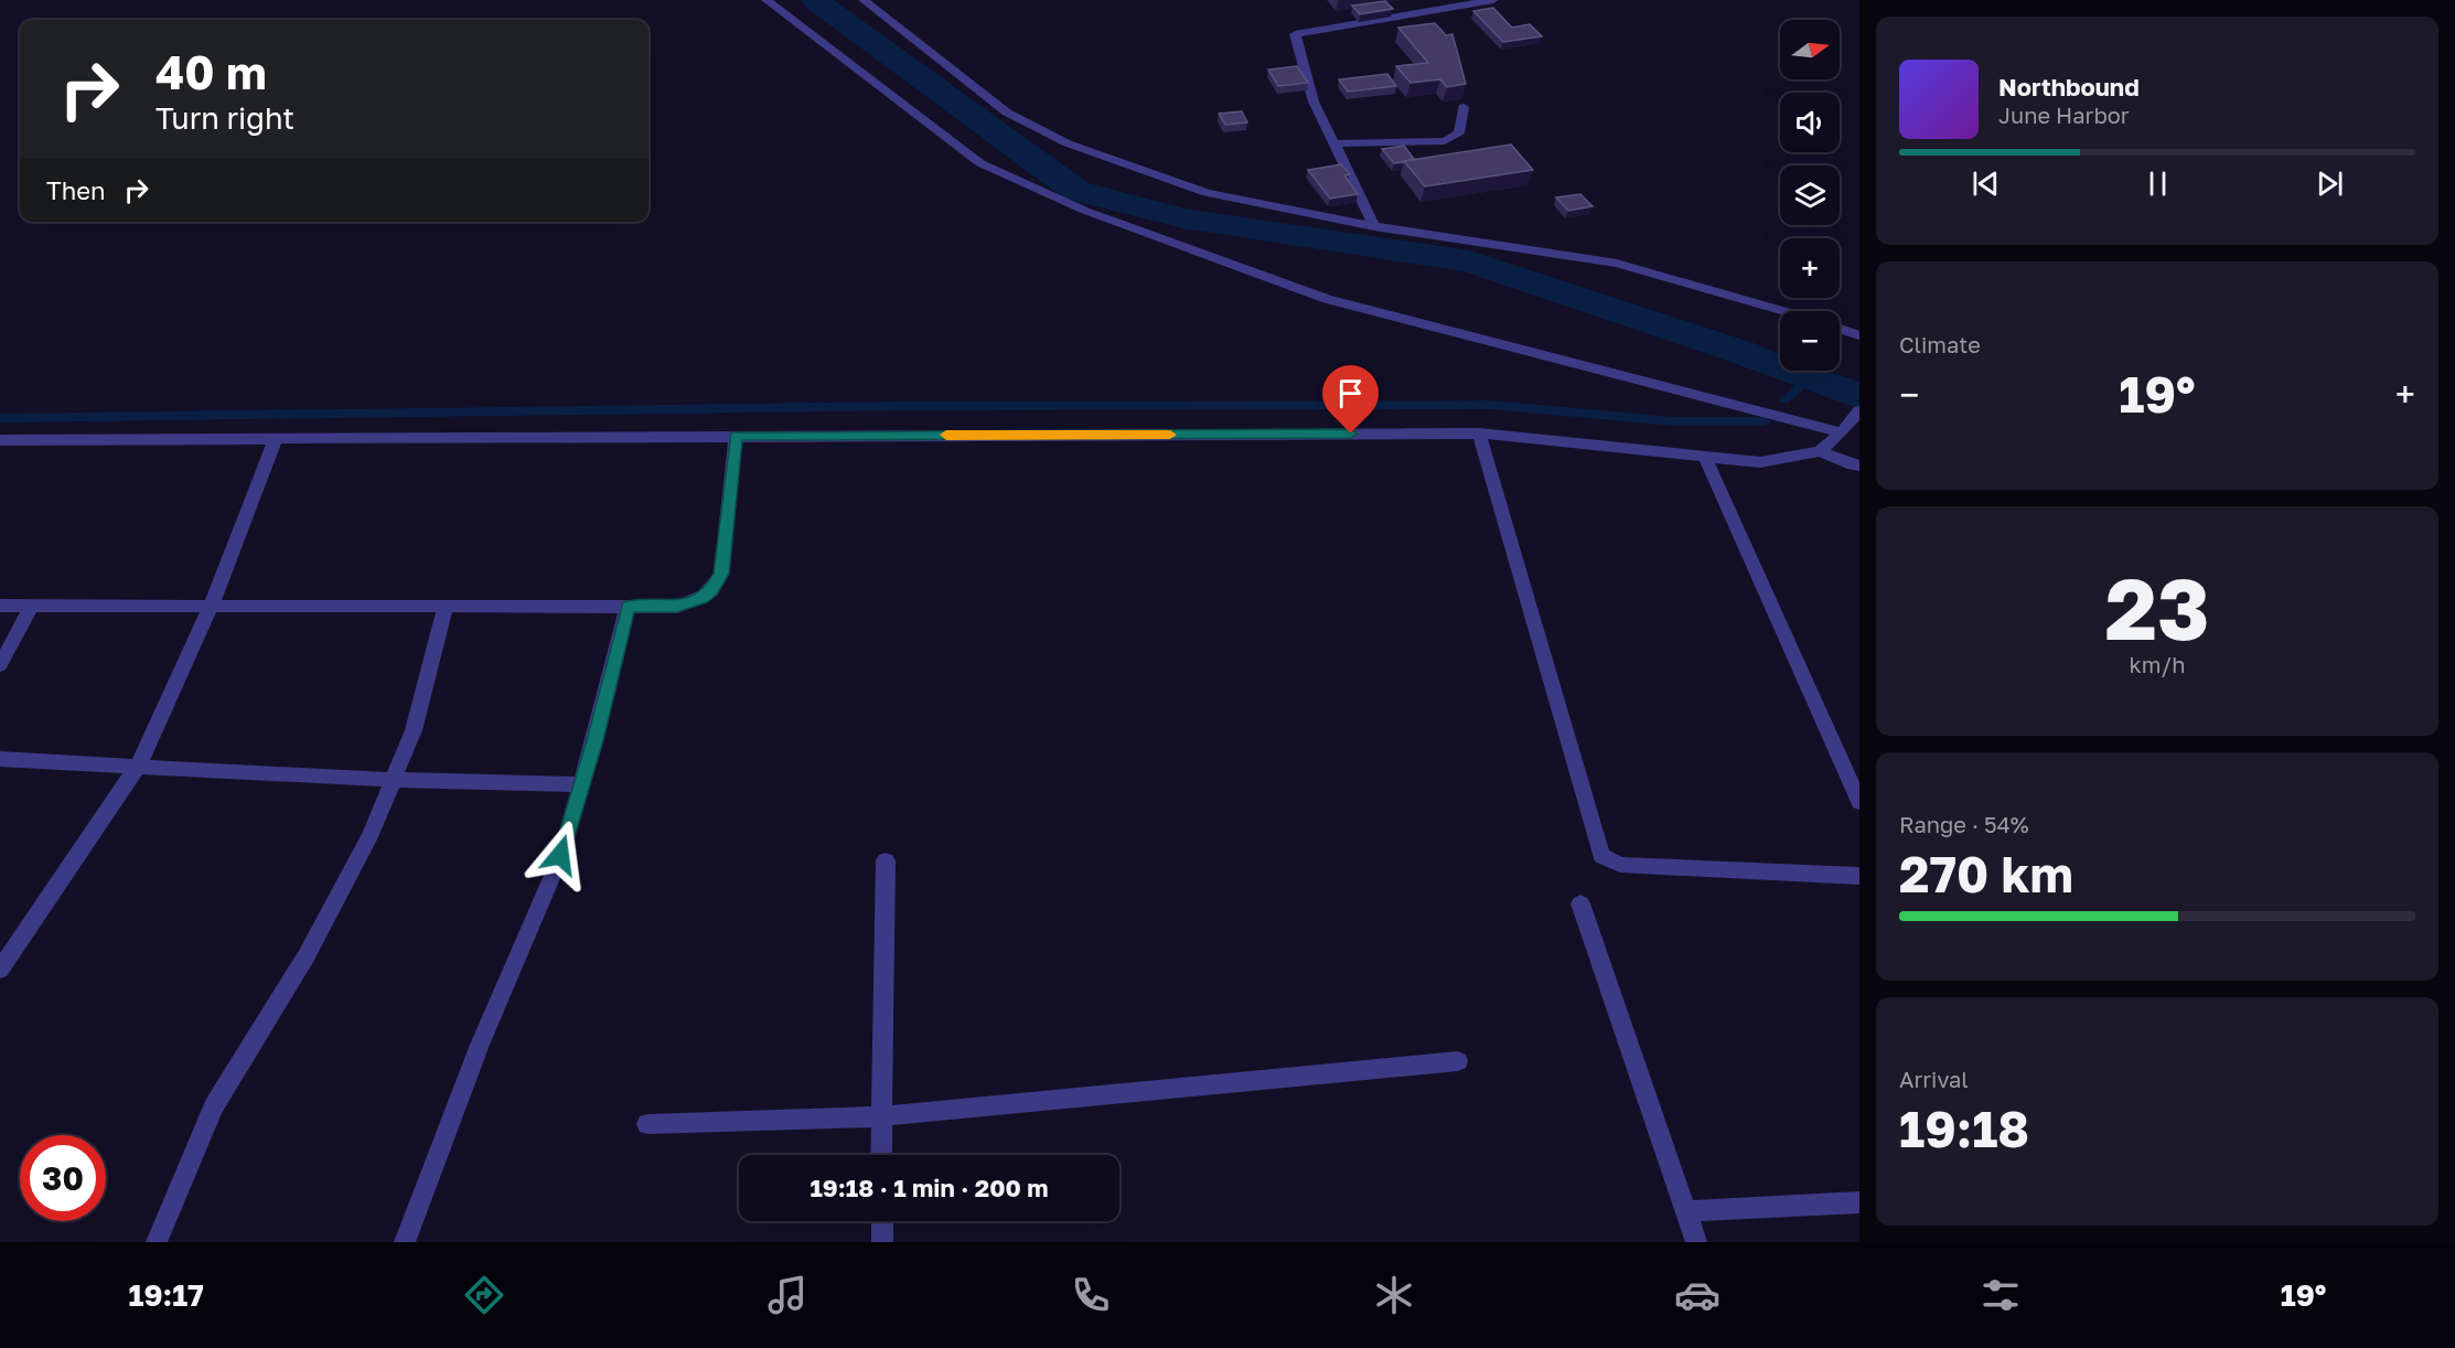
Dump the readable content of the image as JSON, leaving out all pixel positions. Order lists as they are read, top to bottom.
{
  "north": "right",
  "page": {
    "map_buttons": ["+", "−"],
    "turn": ["40 m", "Turn right"],
    "song": ["Northbound", "June Harbor"],
    "then": "Then",
    "tile": [
      "Climate",
      ["23", "km/h"],
      ["Range · 54%", "270 km"],
      ["Arrival", "19:18"]
    ],
    "heat": ["−", "19°", "+"],
    "limit": "30",
    "trip": "19:18 · 1 min · 200 m",
    "tabs": ["19:17", "19°"]
  }
}
